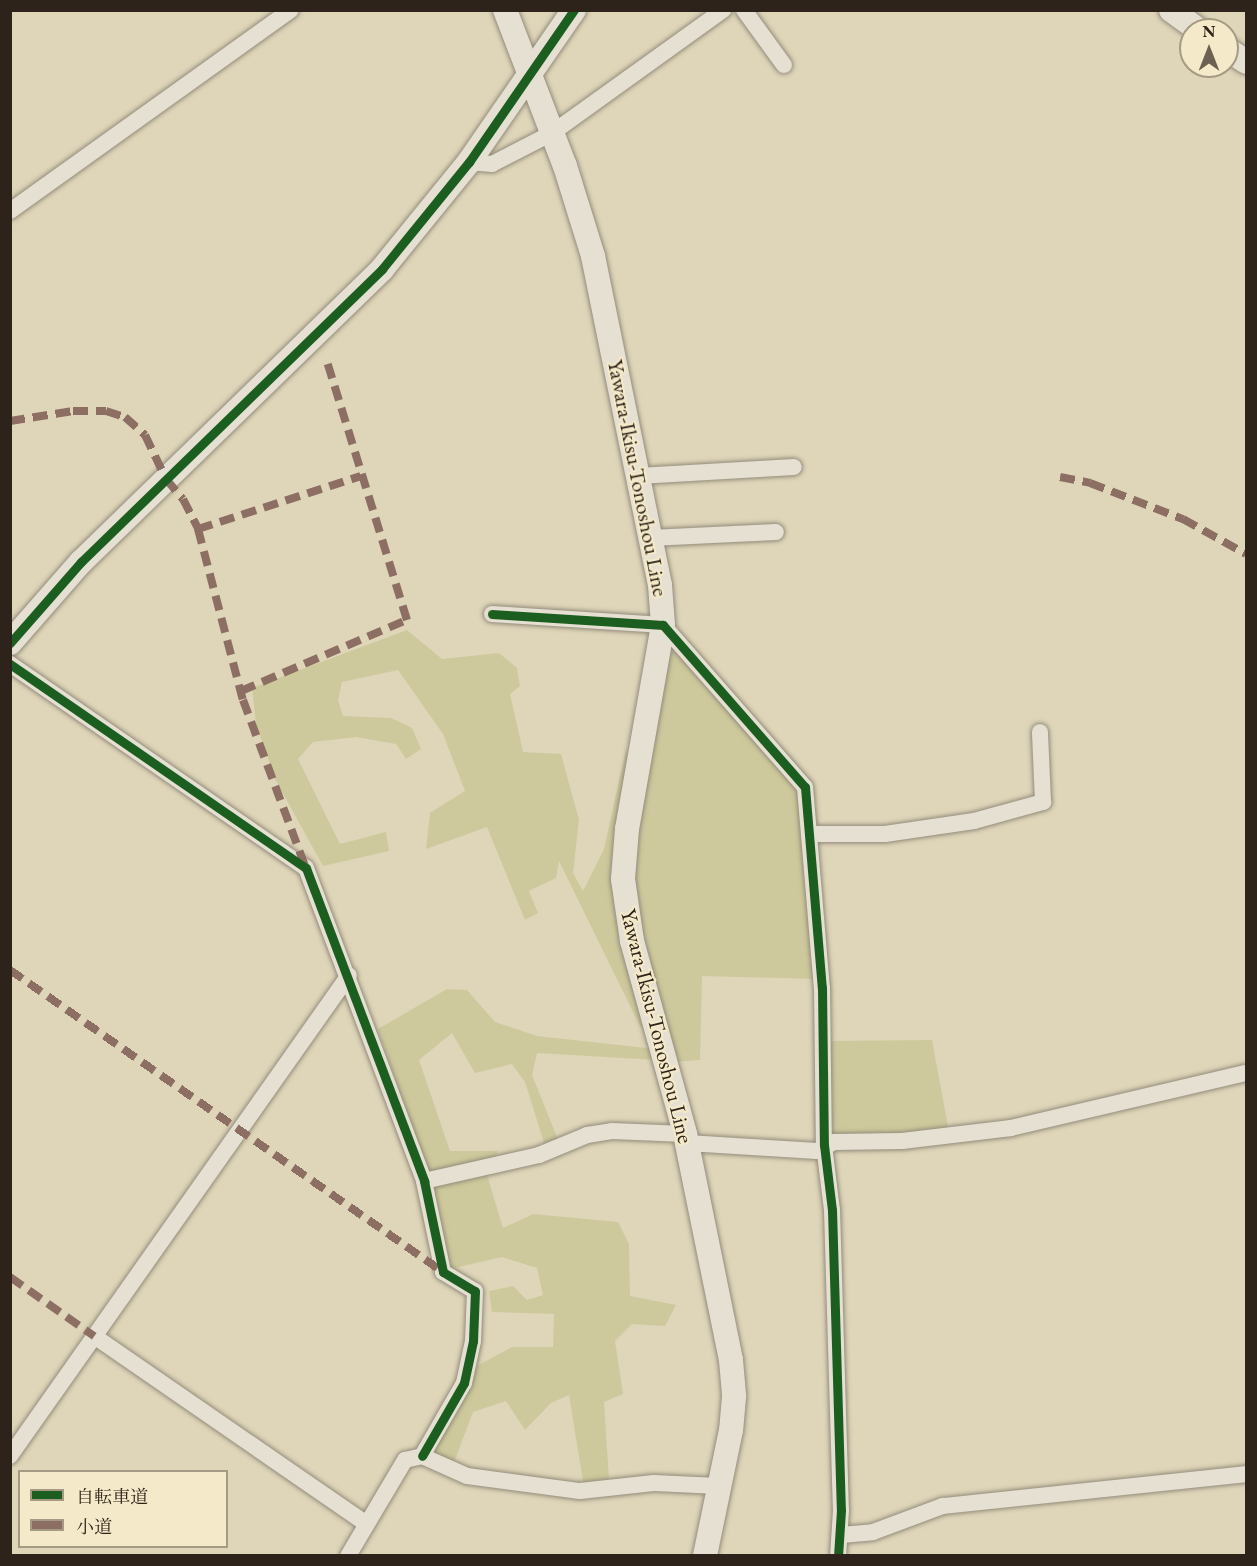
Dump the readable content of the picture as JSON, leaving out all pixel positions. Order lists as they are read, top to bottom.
{
  "streets": {
    "main road": ["Yawara-Ikisu-Tonoshou Line"]
  },
  "legend": ["自転車道", "小道"],
  "north": "top"
}
